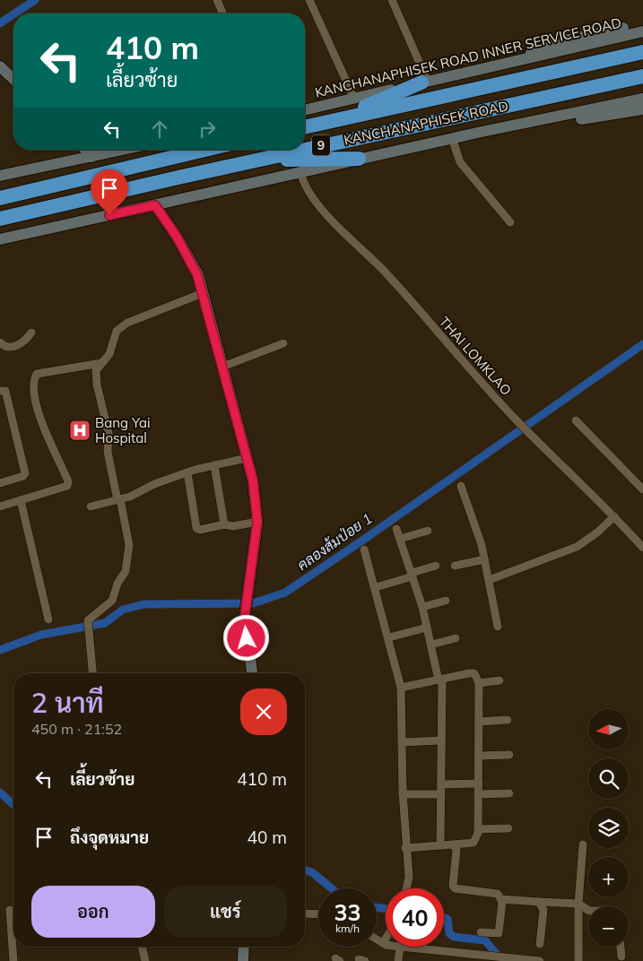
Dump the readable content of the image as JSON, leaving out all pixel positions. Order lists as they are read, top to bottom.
{
  "streets": {
    "highway": ["KANCHANAPHISEK ROAD", "9"],
    "main road": ["KANCHANAPHISEK ROAD INNER SERVICE ROAD"],
    "street": ["THAI LOMKLAO"]
  },
  "water": ["คลองส้มป่อย 1"],
  "places": {
    "hospital": ["Bang Yai Hospital"]
  },
  "north": "left",
  "page": {
    "turn": ["410 m", "เลี้ยวซ้าย"],
    "heading": ["2 นาที", "450 m · 21:52"],
    "map_buttons": ["+", "−"],
    "list": [
      {
        "name": "เลี้ยวซ้าย",
        "value": "410 m"
      },
      {
        "name": "ถึงจุดหมาย",
        "value": "40 m"
      }
    ],
    "buttons": ["ออก", "แชร์"],
    "speed": "33 km/h",
    "limit": "40"
  }
}
